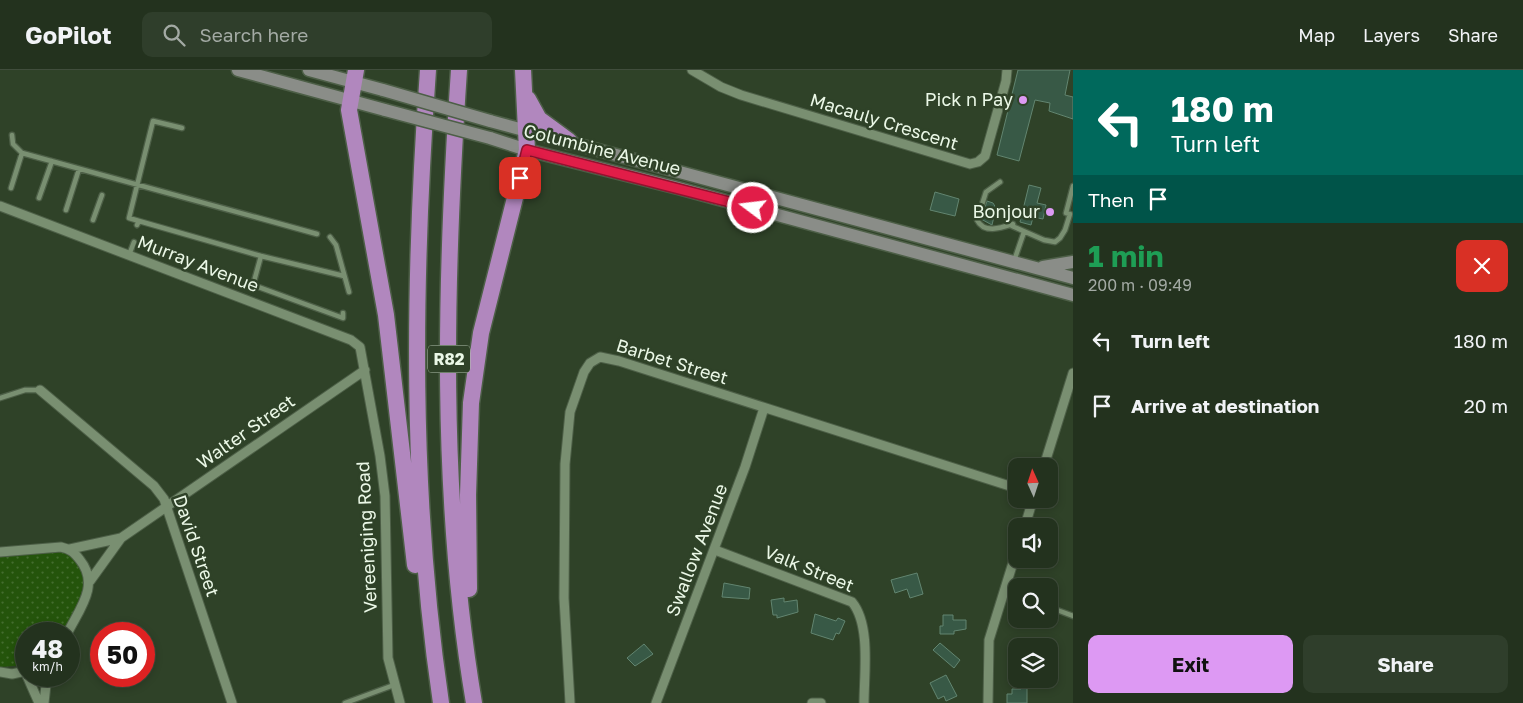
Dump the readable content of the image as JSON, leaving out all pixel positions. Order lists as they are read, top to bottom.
{
  "streets": {
    "highway": ["R82"],
    "main road": ["Columbine Avenue"],
    "street": [
      "Macauly Crescent",
      "Murray Avenue",
      "Barbet Street",
      "Walter Street",
      "Vereeniging Road",
      "David Street",
      "Swallow Avenue",
      "Valk Street"
    ]
  },
  "crossings": [
    ["Murray Avenue", "Walter Street"],
    ["Murray Avenue", "Vereeniging Road"],
    ["Barbet Street", "Swallow Avenue"],
    ["Walter Street", "Vereeniging Road"],
    ["Walter Street", "David Street"],
    ["Swallow Avenue", "Valk Street"]
  ],
  "places": ["Pick n Pay", "Bonjour"],
  "north": "top",
  "page": {
    "header": "GoPilot",
    "search": "Search here",
    "nav": ["Map", "Layers", "Share"],
    "turn": ["180 m", "Turn left"],
    "then": "Then",
    "heading": ["1 min", "200 m · 09:49"],
    "list": [
      {
        "name": "Turn left",
        "value": "180 m"
      },
      {
        "name": "Arrive at destination",
        "value": "20 m"
      }
    ],
    "speed": "48 km/h",
    "limit": "50",
    "buttons": ["Exit", "Share"]
  }
}
